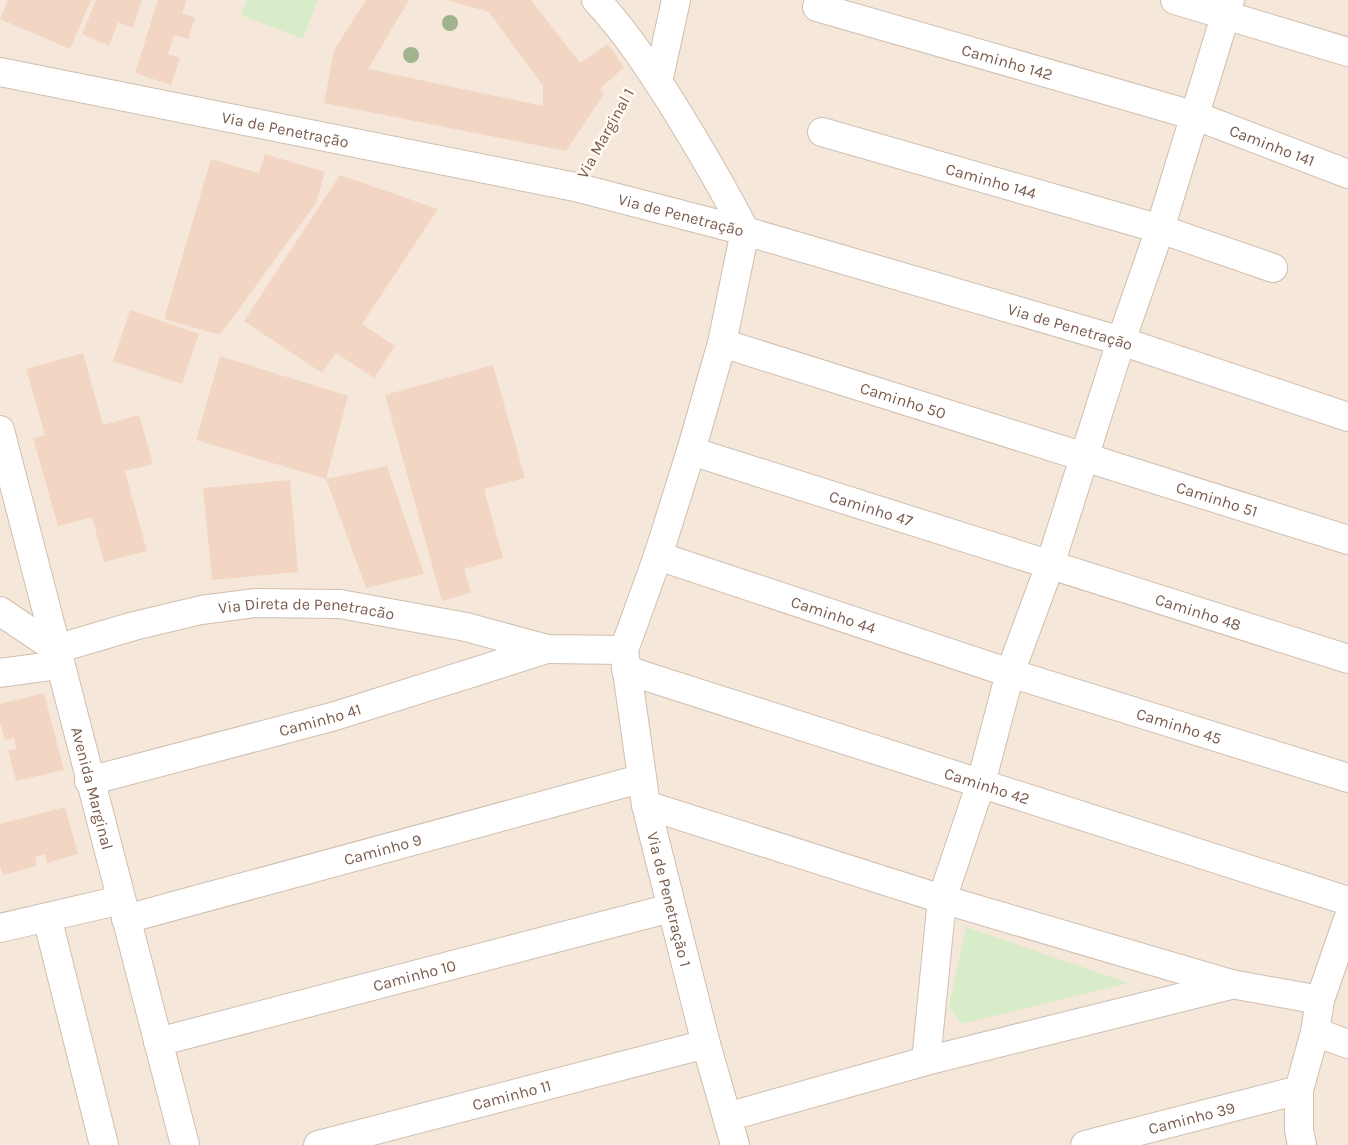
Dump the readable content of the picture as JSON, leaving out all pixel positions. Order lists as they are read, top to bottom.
{
  "streets": {
    "street": [
      "Caminho 142",
      "Via de Penetração",
      "Caminho 141",
      "Caminho 144",
      "Caminho 50",
      "Caminho 51",
      "Caminho 47",
      "Via Direta de Penetracão",
      "Caminho 48",
      "Caminho 44",
      "Caminho 41",
      "Caminho 45",
      "Caminho 42",
      "Avenida Marginal",
      "Caminho 9",
      "Via de Penetração 1",
      "Caminho 10",
      "Caminho 11",
      "Caminho 39"
    ],
    "path": ["Via Marginal 1"]
  },
  "crossings": [
    ["Caminho 142", "Caminho 141"],
    ["Via de Penetração", "Via Marginal 1"],
    ["Caminho 50", "Caminho 51"],
    ["Caminho 47", "Caminho 48"],
    ["Via Direta de Penetracão", "Caminho 41"],
    ["Via Direta de Penetracão", "Caminho 42"],
    ["Via Direta de Penetracão", "Avenida Marginal"],
    ["Via Direta de Penetracão", "Via de Penetração 1"],
    ["Caminho 44", "Caminho 45"],
    ["Caminho 41", "Avenida Marginal"],
    ["Caminho 42", "Via de Penetração 1"],
    ["Avenida Marginal", "Caminho 9"],
    ["Avenida Marginal", "Caminho 10"],
    ["Caminho 9", "Via de Penetração 1"],
    ["Via de Penetração 1", "Caminho 10"],
    ["Via de Penetração 1", "Caminho 11"]
  ]
}
